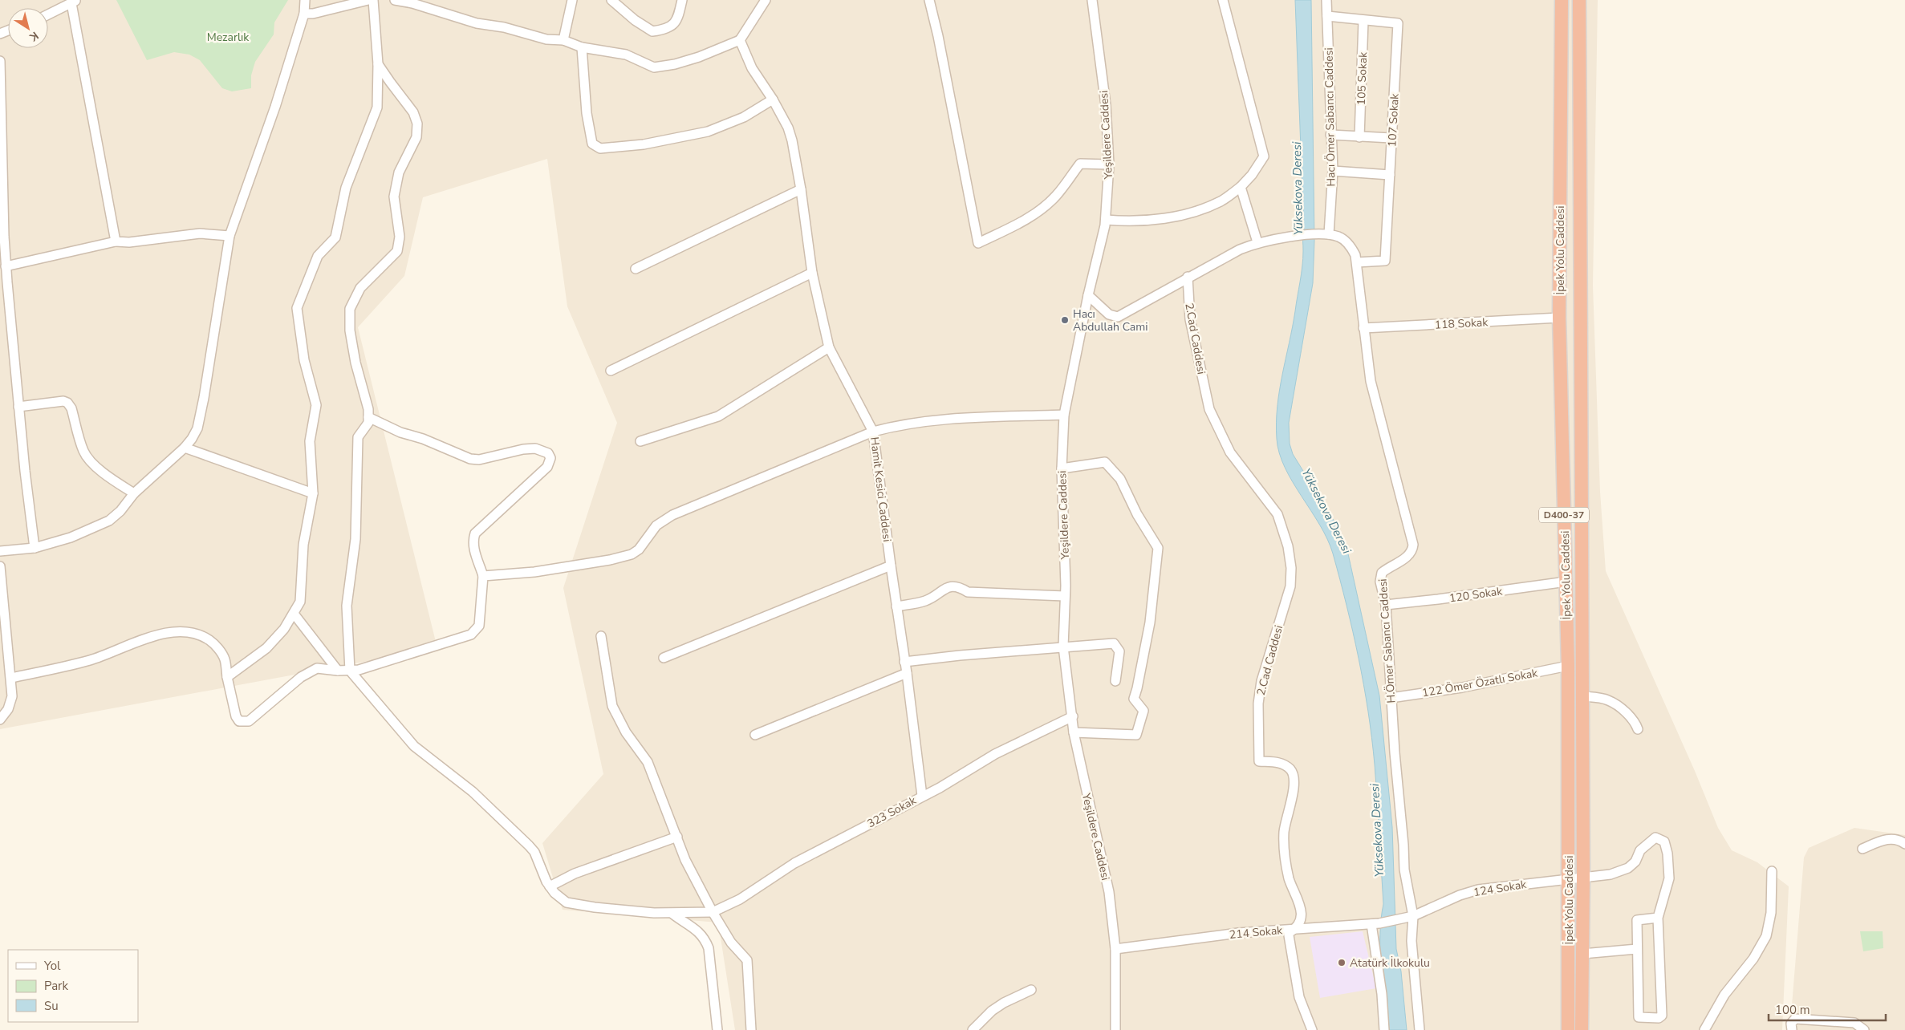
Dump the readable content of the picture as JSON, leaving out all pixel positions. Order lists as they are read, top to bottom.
{
  "streets": {
    "highway": ["İpek Yolu Caddesi", "D400-37"],
    "street": [
      "105 Sokak",
      "Hacı Ömer Sabancı Caddesi",
      "107 Sokak",
      "Yeşildere Caddesi",
      "118 Sokak",
      "2.Cad Caddesi",
      "Hamit Kesici Caddesi",
      "120 Sokak",
      "H.Ömer Sabancı Caddesi",
      "122 Ömer Özatlı Sokak",
      "323 Sokak",
      "124 Sokak",
      "214 Sokak"
    ]
  },
  "crossings": [
    ["105 Sokak", "107 Sokak"],
    ["Hacı Ömer Sabancı Caddesi", "107 Sokak"],
    ["Hacı Ömer Sabancı Caddesi", "H.Ömer Sabancı Caddesi"],
    ["107 Sokak", "H.Ömer Sabancı Caddesi"],
    ["Yeşildere Caddesi", "323 Sokak"],
    ["Yeşildere Caddesi", "214 Sokak"],
    ["İpek Yolu Caddesi", "118 Sokak"],
    ["İpek Yolu Caddesi", "120 Sokak"],
    ["İpek Yolu Caddesi", "122 Ömer Özatlı Sokak"],
    ["İpek Yolu Caddesi", "124 Sokak"],
    ["118 Sokak", "H.Ömer Sabancı Caddesi"],
    ["2.Cad Caddesi", "214 Sokak"],
    ["Hamit Kesici Caddesi", "323 Sokak"],
    ["120 Sokak", "H.Ömer Sabancı Caddesi"],
    ["H.Ömer Sabancı Caddesi", "122 Ömer Özatlı Sokak"],
    ["H.Ömer Sabancı Caddesi", "124 Sokak"],
    ["124 Sokak", "214 Sokak"]
  ],
  "water": ["Yüksekova Deresi"],
  "parks": ["Mezarlık"],
  "places": ["Hacı Abdullah Cami", "Atatürk İlkokulu"],
  "legend": ["Yol", "Park", "Su"],
  "scale_bar": "100 m",
  "north": "bottom right"
}
